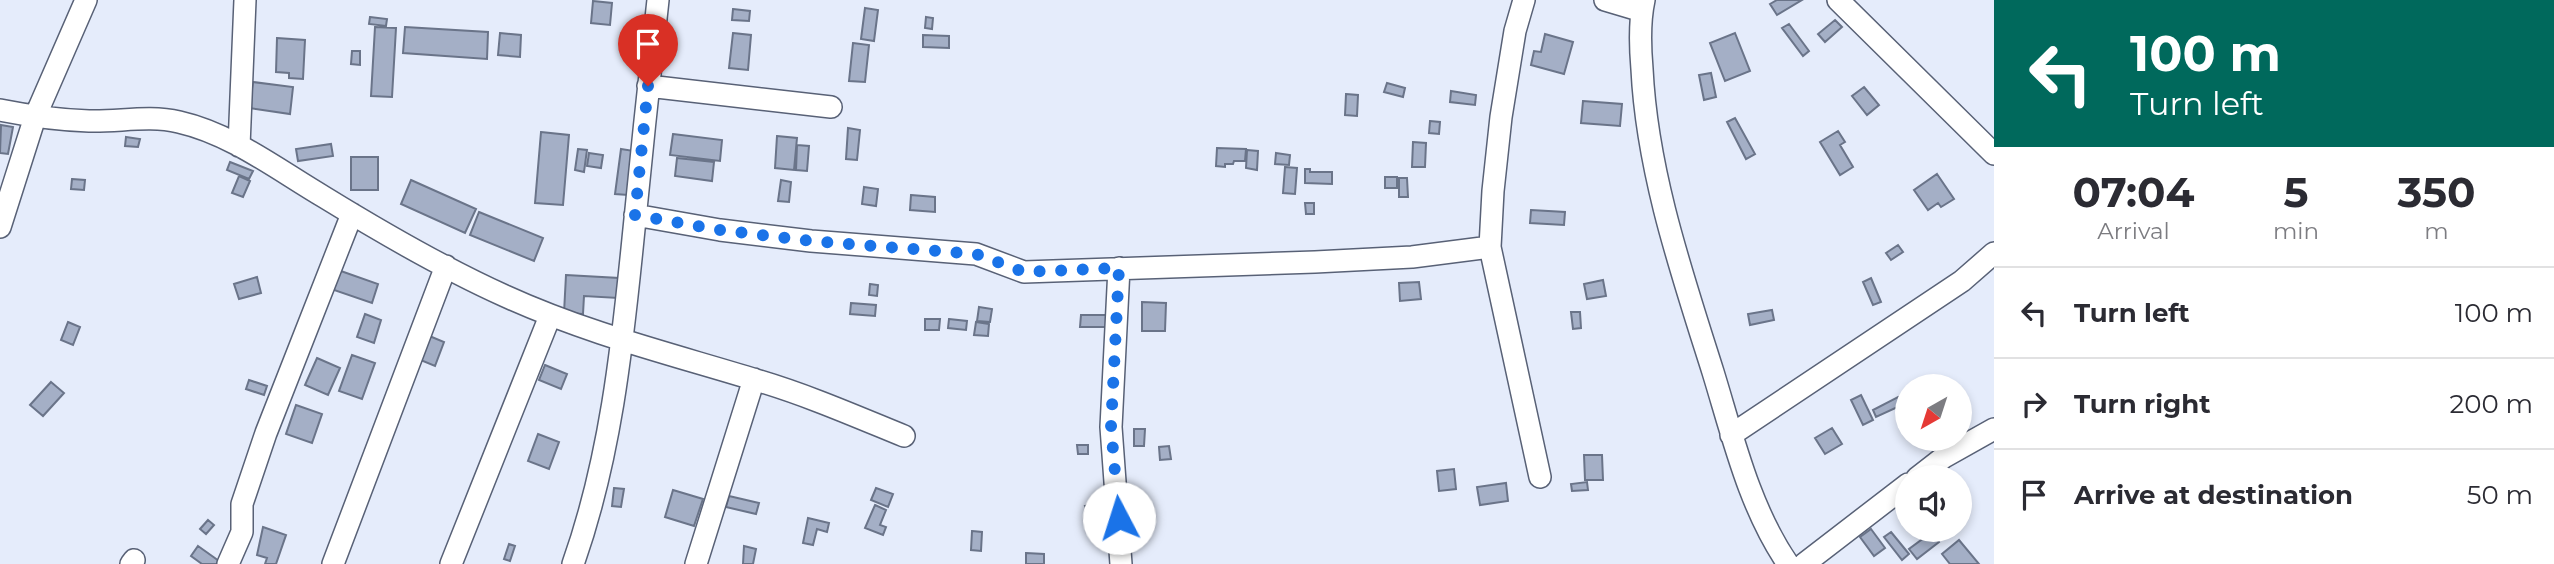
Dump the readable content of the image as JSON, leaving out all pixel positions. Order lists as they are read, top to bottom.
{
  "north": "bottom left",
  "page": {
    "turn": ["100 m", "Turn left"],
    "eta": [
      "07:04",
      "Arrival",
      "5",
      "min",
      "350",
      "m"
    ],
    "list": [
      {
        "name": "Turn left",
        "value": "100 m"
      },
      {
        "name": "Turn right",
        "value": "200 m"
      },
      {
        "name": "Arrive at destination",
        "value": "50 m"
      }
    ]
  }
}
